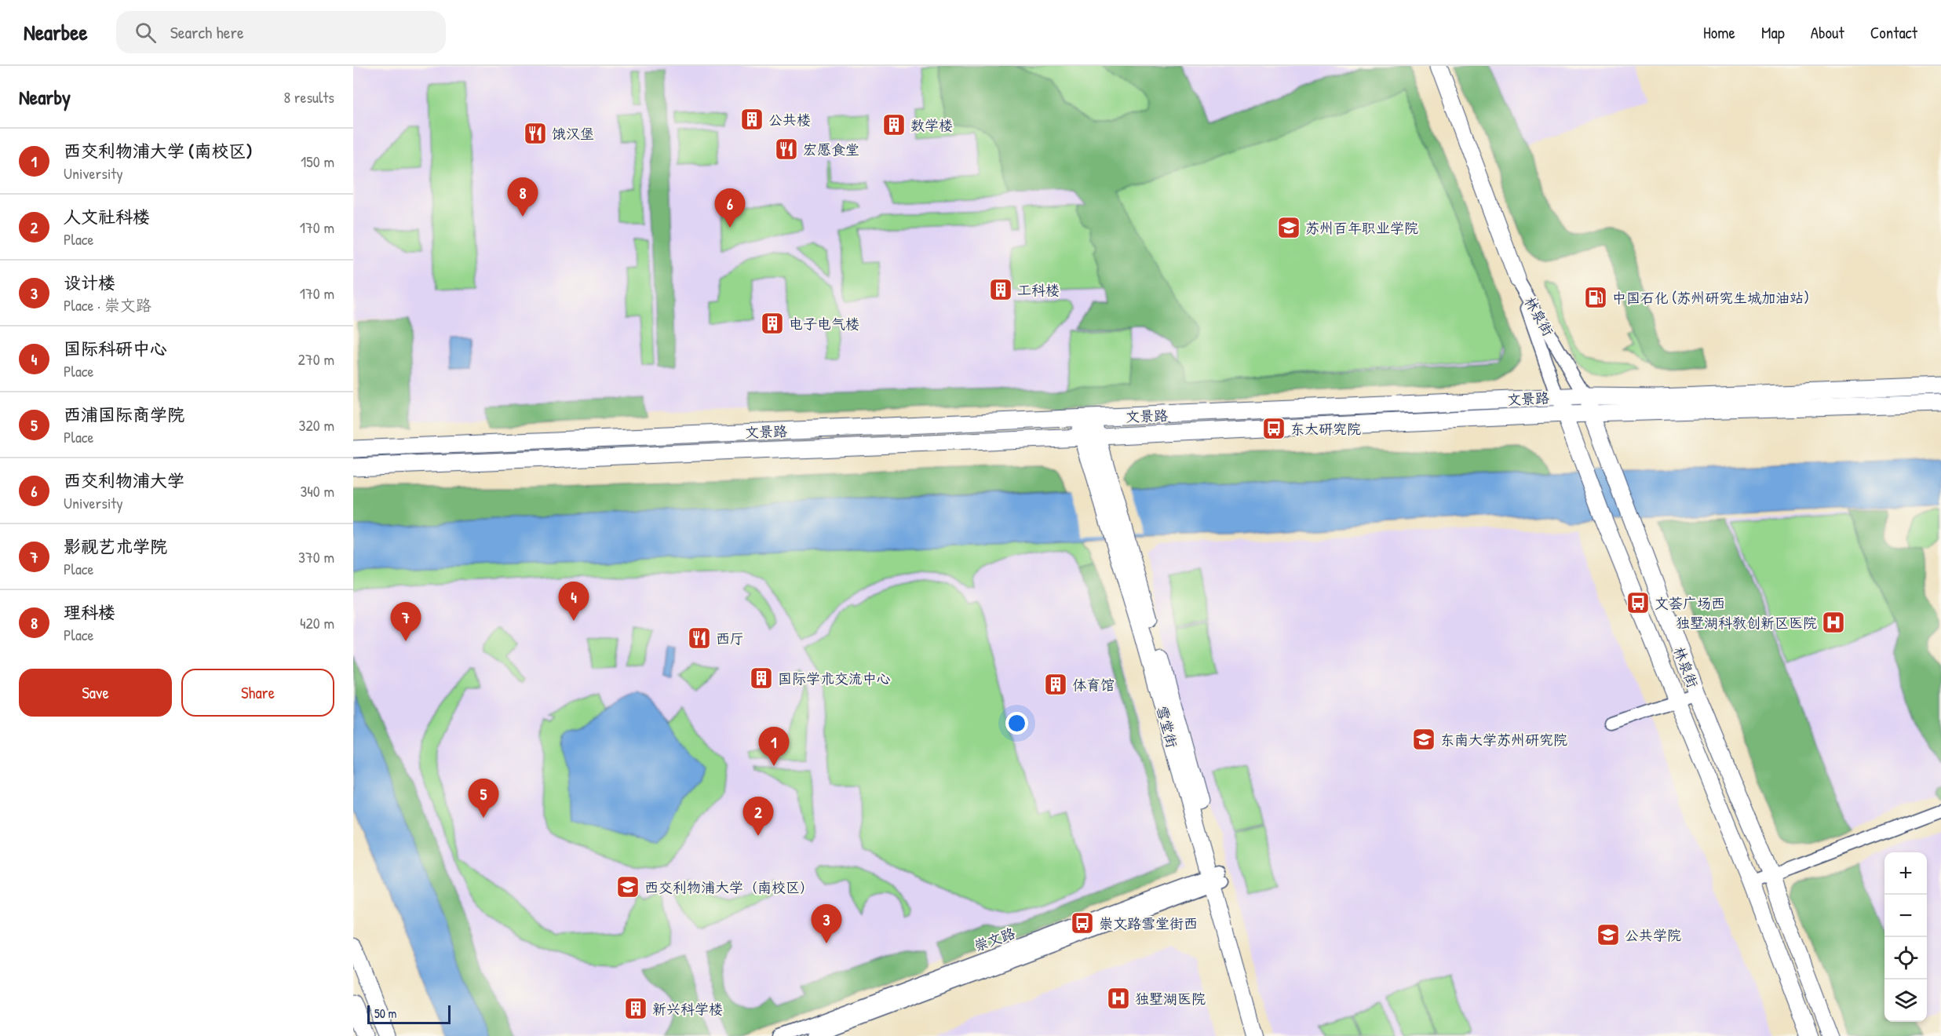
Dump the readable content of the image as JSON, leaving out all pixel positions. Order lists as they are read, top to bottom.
{
  "streets": {
    "main road": ["林泉街", "文景路", "雪堂街"],
    "street": ["崇文路"]
  },
  "crossings": [
    ["林泉街", "文景路"],
    ["文景路", "雪堂街"],
    ["雪堂街", "崇文路"]
  ],
  "places": {
    "building": [
      "公共楼",
      "数学楼",
      "工科楼",
      "电子电气楼",
      "国际学术交流中心",
      "体育馆",
      "新兴科学楼"
    ],
    "restaurant": ["饿汉堡", "宏愿食堂", "西厅"],
    "school or university": [
      "苏州百年职业学院",
      "东南大学苏州研究院",
      "西交利物浦大学（南校区）",
      "公共学院"
    ],
    "fuel station": ["中国石化 (苏州研究生城加油站)"],
    "bus stop": ["东大研究院", "文荟广场西", "崇文路雪堂街西"],
    "hospital": ["独墅湖科教创新区医院", "独墅湖医院"]
  },
  "scale_bar": "50 m",
  "page": {
    "header": "Nearbee",
    "search": "Search here",
    "nav": [
      "Home",
      "Map",
      "About",
      "Contact"
    ],
    "heading": ["Nearby", "8 results"],
    "list": [
      {
        "mark": "1",
        "name": "西交利物浦大学 (南校区)",
        "note": "University",
        "value": "150 m"
      },
      {
        "mark": "2",
        "name": "人文社科楼",
        "note": "Place",
        "value": "170 m"
      },
      {
        "mark": "3",
        "name": "设计楼",
        "note": "Place · 崇文路",
        "value": "170 m"
      },
      {
        "mark": "4",
        "name": "国际科研中心",
        "note": "Place",
        "value": "270 m"
      },
      {
        "mark": "5",
        "name": "西浦国际商学院",
        "note": "Place",
        "value": "320 m"
      },
      {
        "mark": "6",
        "name": "西交利物浦大学",
        "note": "University",
        "value": "340 m"
      },
      {
        "mark": "7",
        "name": "影视艺术学院",
        "note": "Place",
        "value": "370 m"
      },
      {
        "mark": "8",
        "name": "理科楼",
        "note": "Place",
        "value": "420 m"
      }
    ],
    "pins": [
      "8",
      "6",
      "4",
      "7",
      "1",
      "5",
      "2",
      "3"
    ],
    "buttons": ["Save", "Share"],
    "map_buttons": ["+", "−"],
    "scale": "50 m"
  }
}
